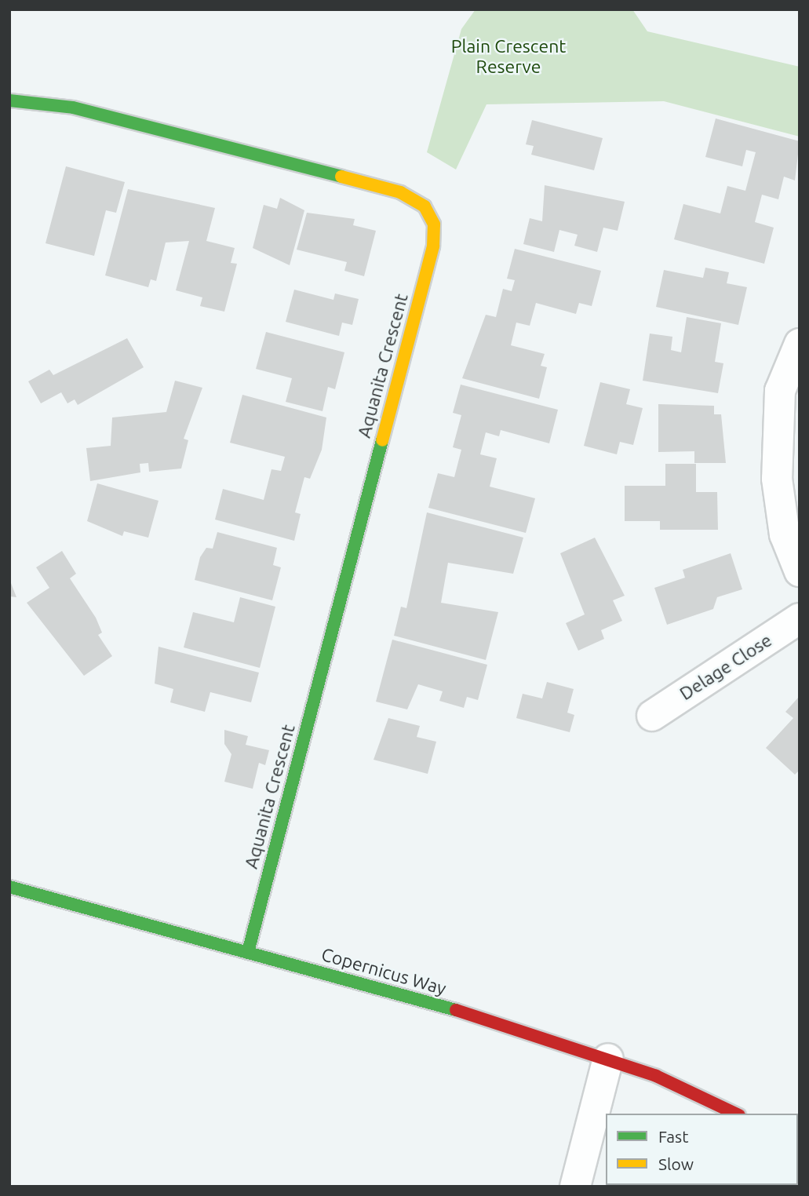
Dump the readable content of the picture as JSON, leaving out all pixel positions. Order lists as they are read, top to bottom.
{
  "streets": {
    "street": ["Aquanita Crescent", "Delage Close", "Copernicus Way"]
  },
  "crossings": [
    ["Aquanita Crescent", "Copernicus Way"]
  ],
  "parks": ["Plain Crescent Reserve"],
  "legend": ["Fast", "Slow"]
}
